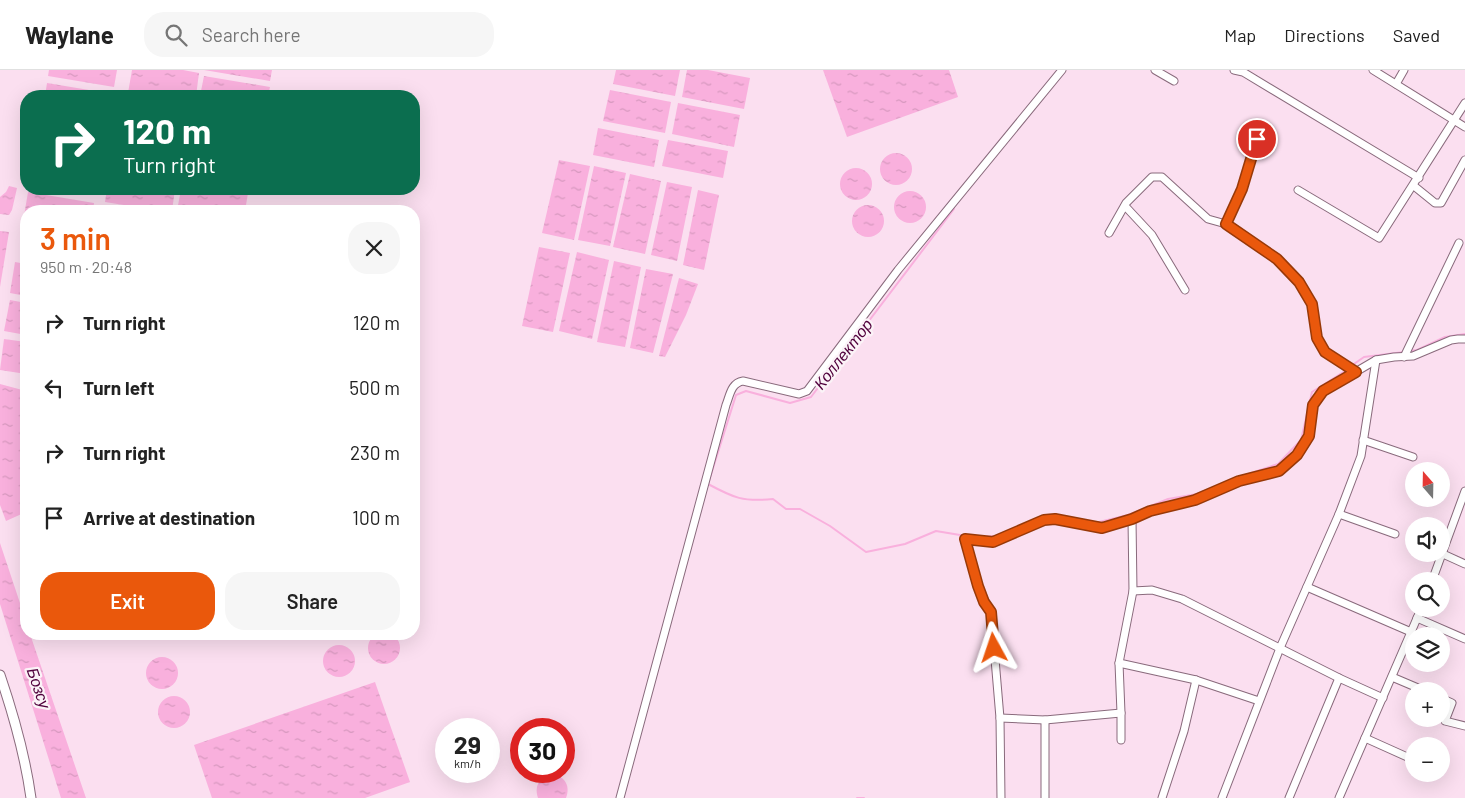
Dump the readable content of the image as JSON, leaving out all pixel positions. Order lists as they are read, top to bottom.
{
  "water": ["Коллектор", "Бозсу"],
  "north": "top",
  "page": {
    "header": "Waylane",
    "search": "Search here",
    "nav": ["Map", "Directions", "Saved"],
    "turn": ["120 m", "Turn right"],
    "heading": ["3 min", "950 m · 20:48"],
    "list": [
      {
        "name": "Turn right",
        "value": "120 m"
      },
      {
        "name": "Turn left",
        "value": "500 m"
      },
      {
        "name": "Turn right",
        "value": "230 m"
      },
      {
        "name": "Arrive at destination",
        "value": "100 m"
      }
    ],
    "map_buttons": ["+", "−"],
    "buttons": ["Exit", "Share"],
    "speed": "29 km/h",
    "limit": "30"
  }
}
